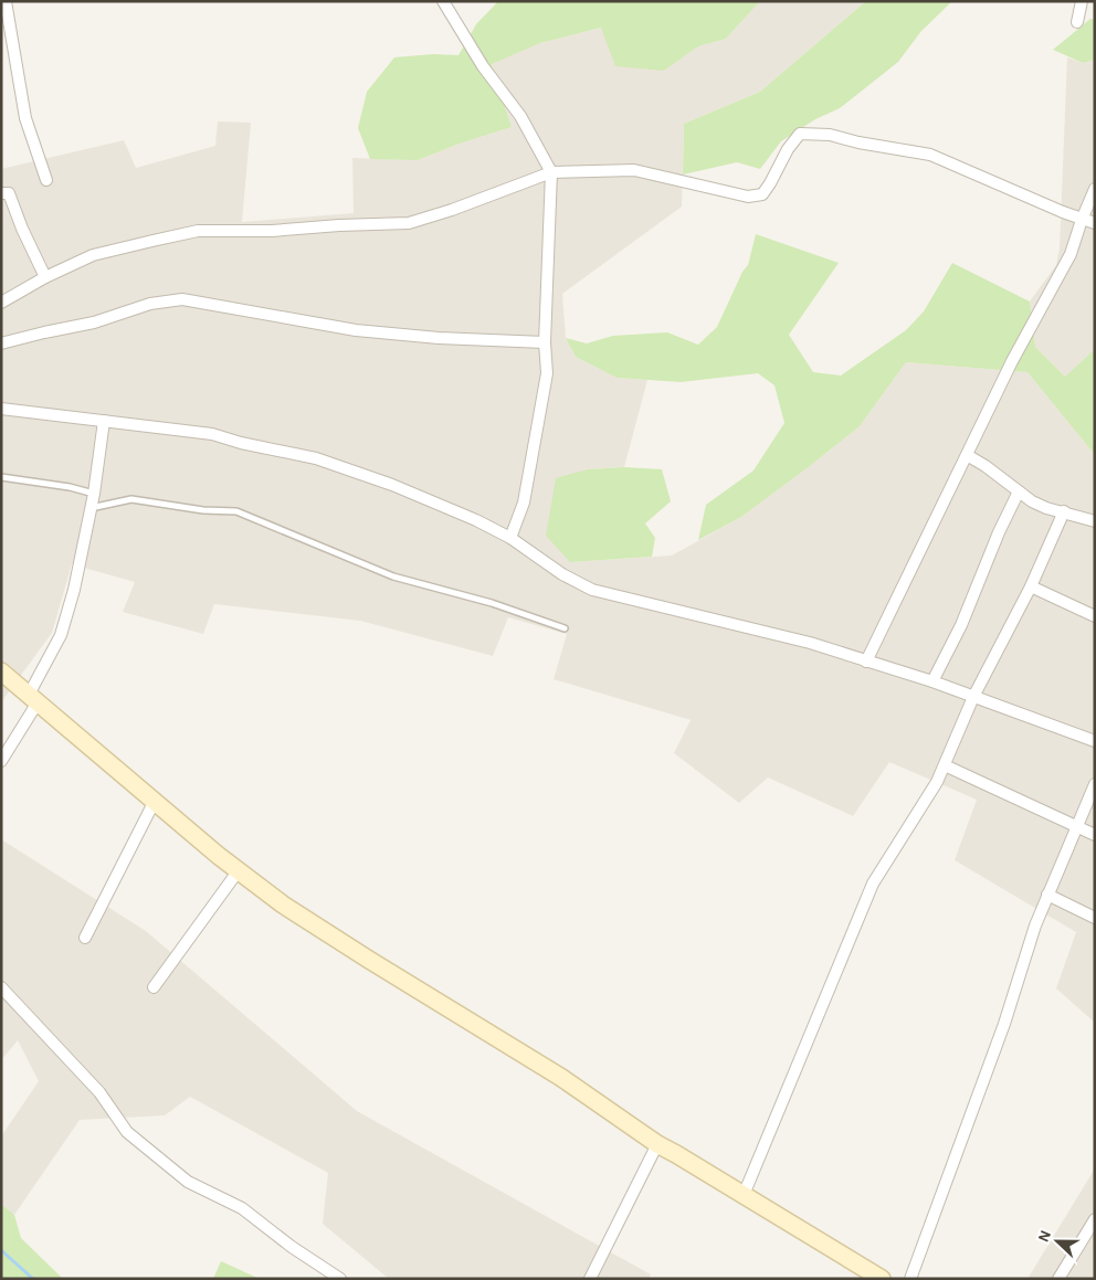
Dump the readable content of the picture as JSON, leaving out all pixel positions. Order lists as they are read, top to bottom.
{
  "north": "left"
}
